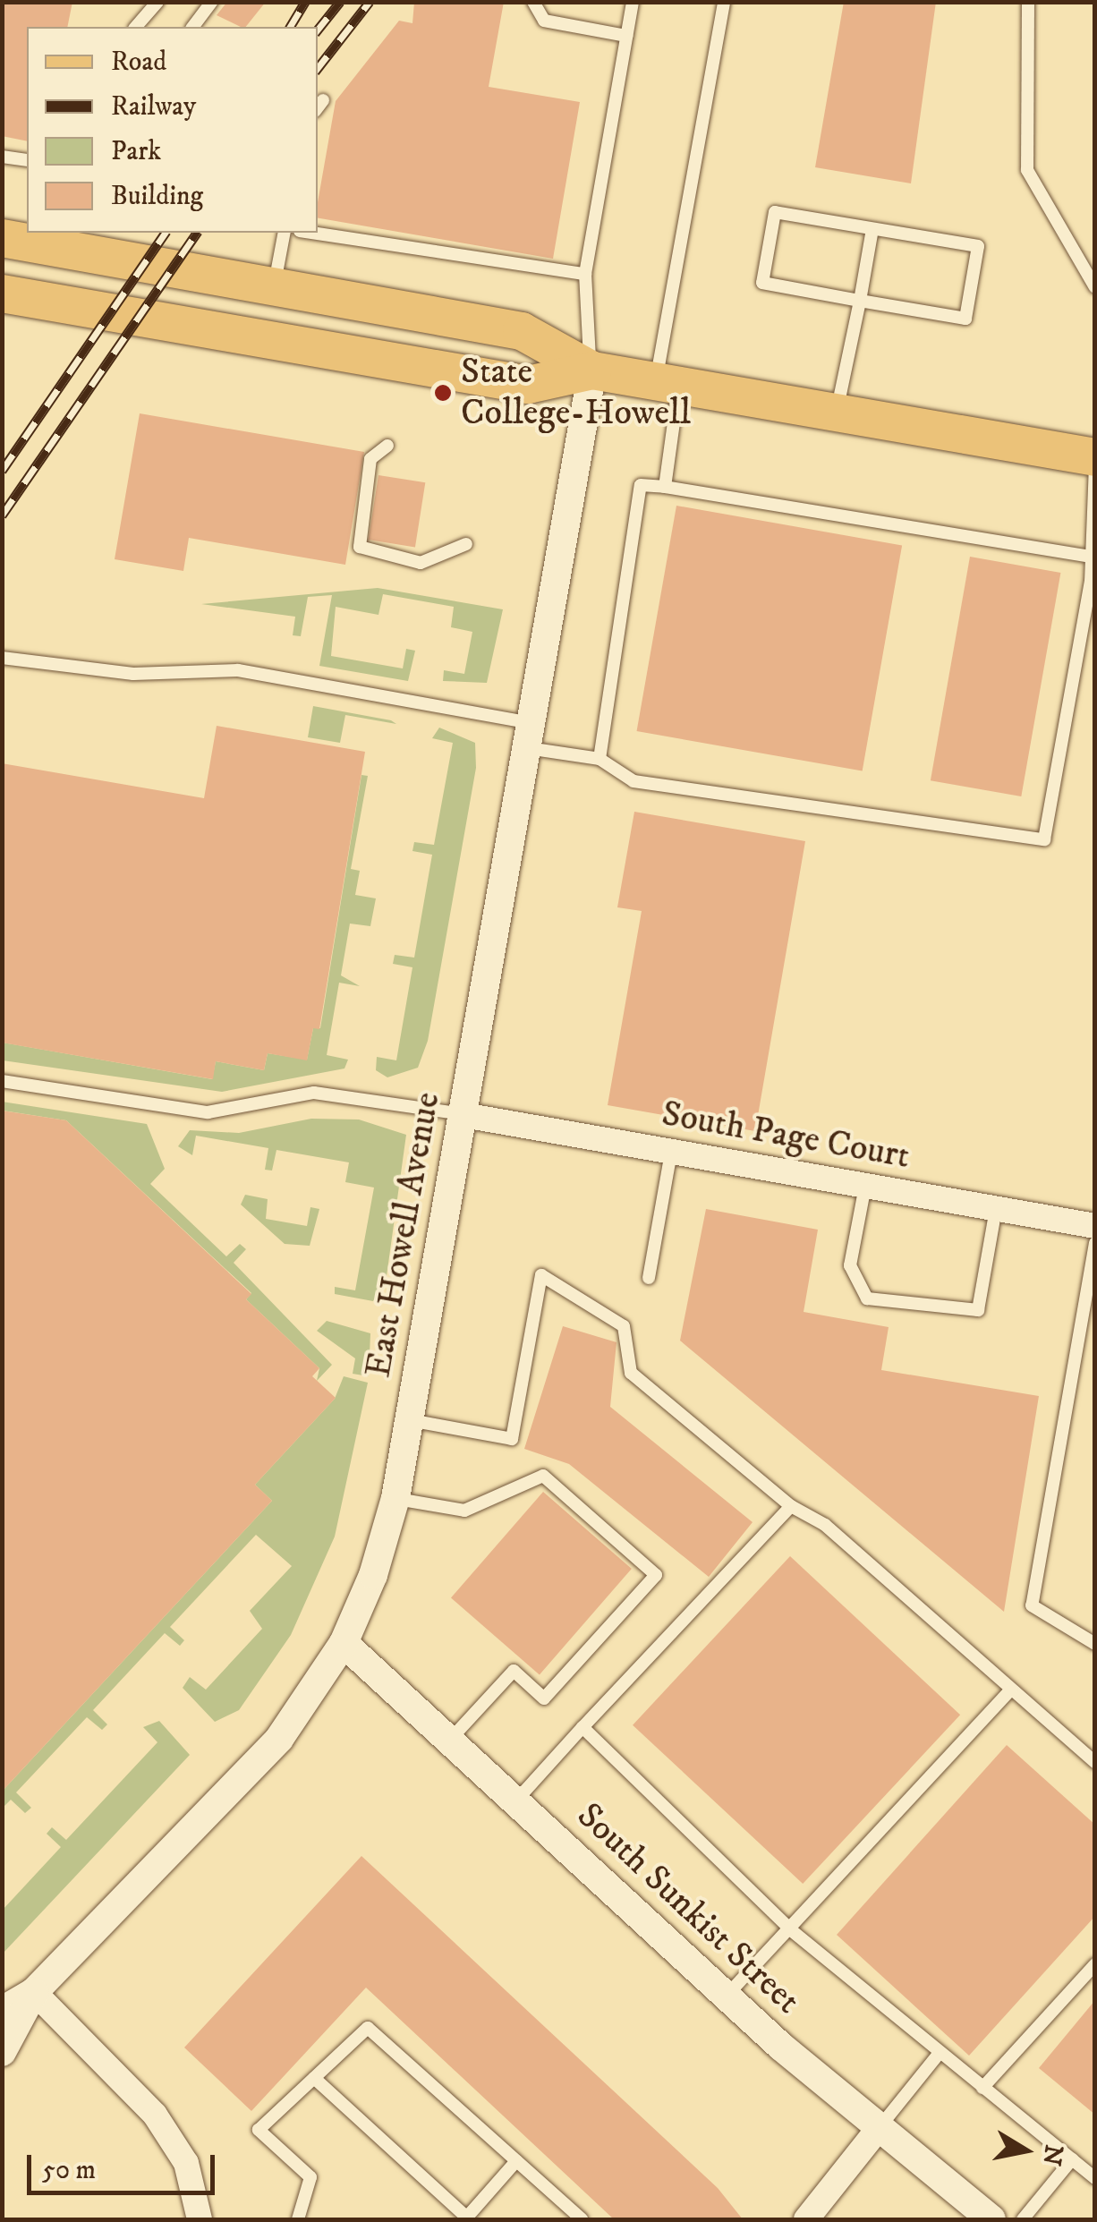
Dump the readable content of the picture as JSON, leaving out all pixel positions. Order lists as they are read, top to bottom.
{
  "streets": {
    "street": ["South Page Court", "East Howell Avenue", "South Sunkist Street"]
  },
  "crossings": [
    ["South Page Court", "East Howell Avenue"],
    ["East Howell Avenue", "South Sunkist Street"]
  ],
  "places": ["State College-Howell"],
  "legend": [
    "Road",
    "Railway",
    "Park",
    "Building"
  ],
  "scale_bar": "50 m",
  "north": "right"
}
